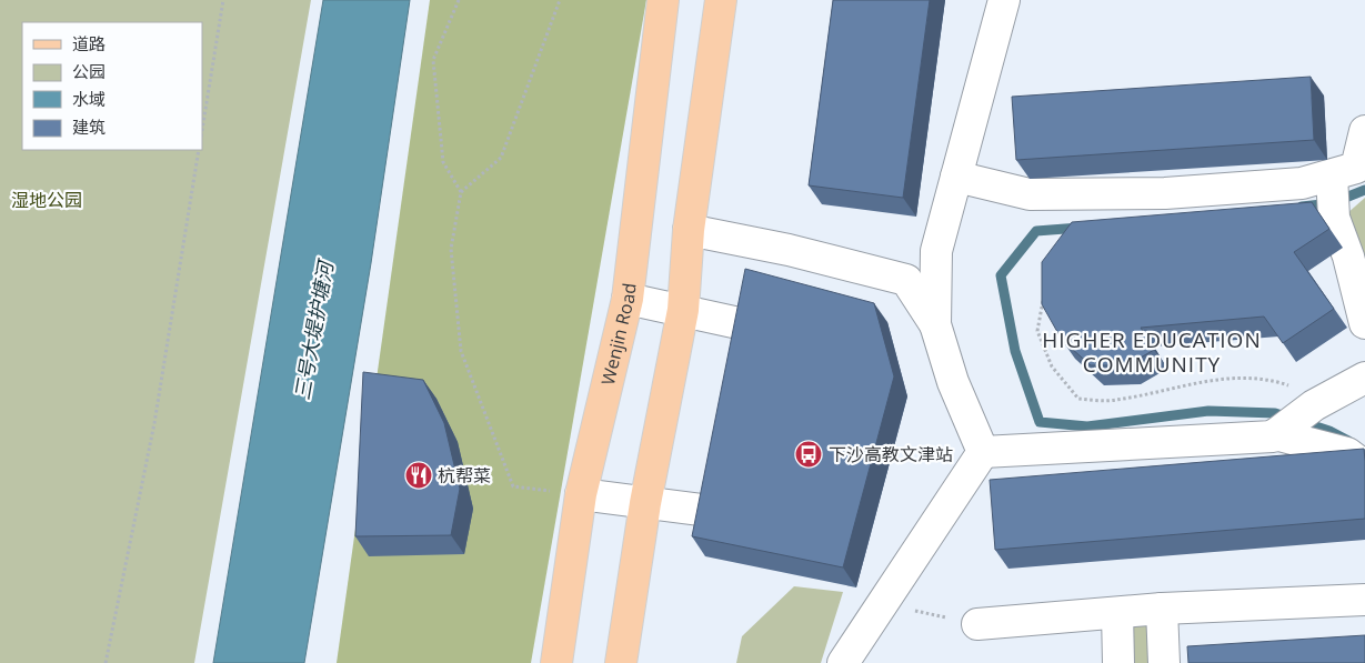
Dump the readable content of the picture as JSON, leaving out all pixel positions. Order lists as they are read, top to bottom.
{
  "streets": {
    "main road": ["Wenjin Road"]
  },
  "districts": ["HIGHER EDUCATION COMMUNITY"],
  "water": ["三号大堤护塘河"],
  "parks": ["湿地公园"],
  "places": {
    "bus stop": ["下沙高教文津站"],
    "restaurant": ["杭帮菜"]
  },
  "legend": [
    "道路",
    "公园",
    "水域",
    "建筑"
  ]
}
